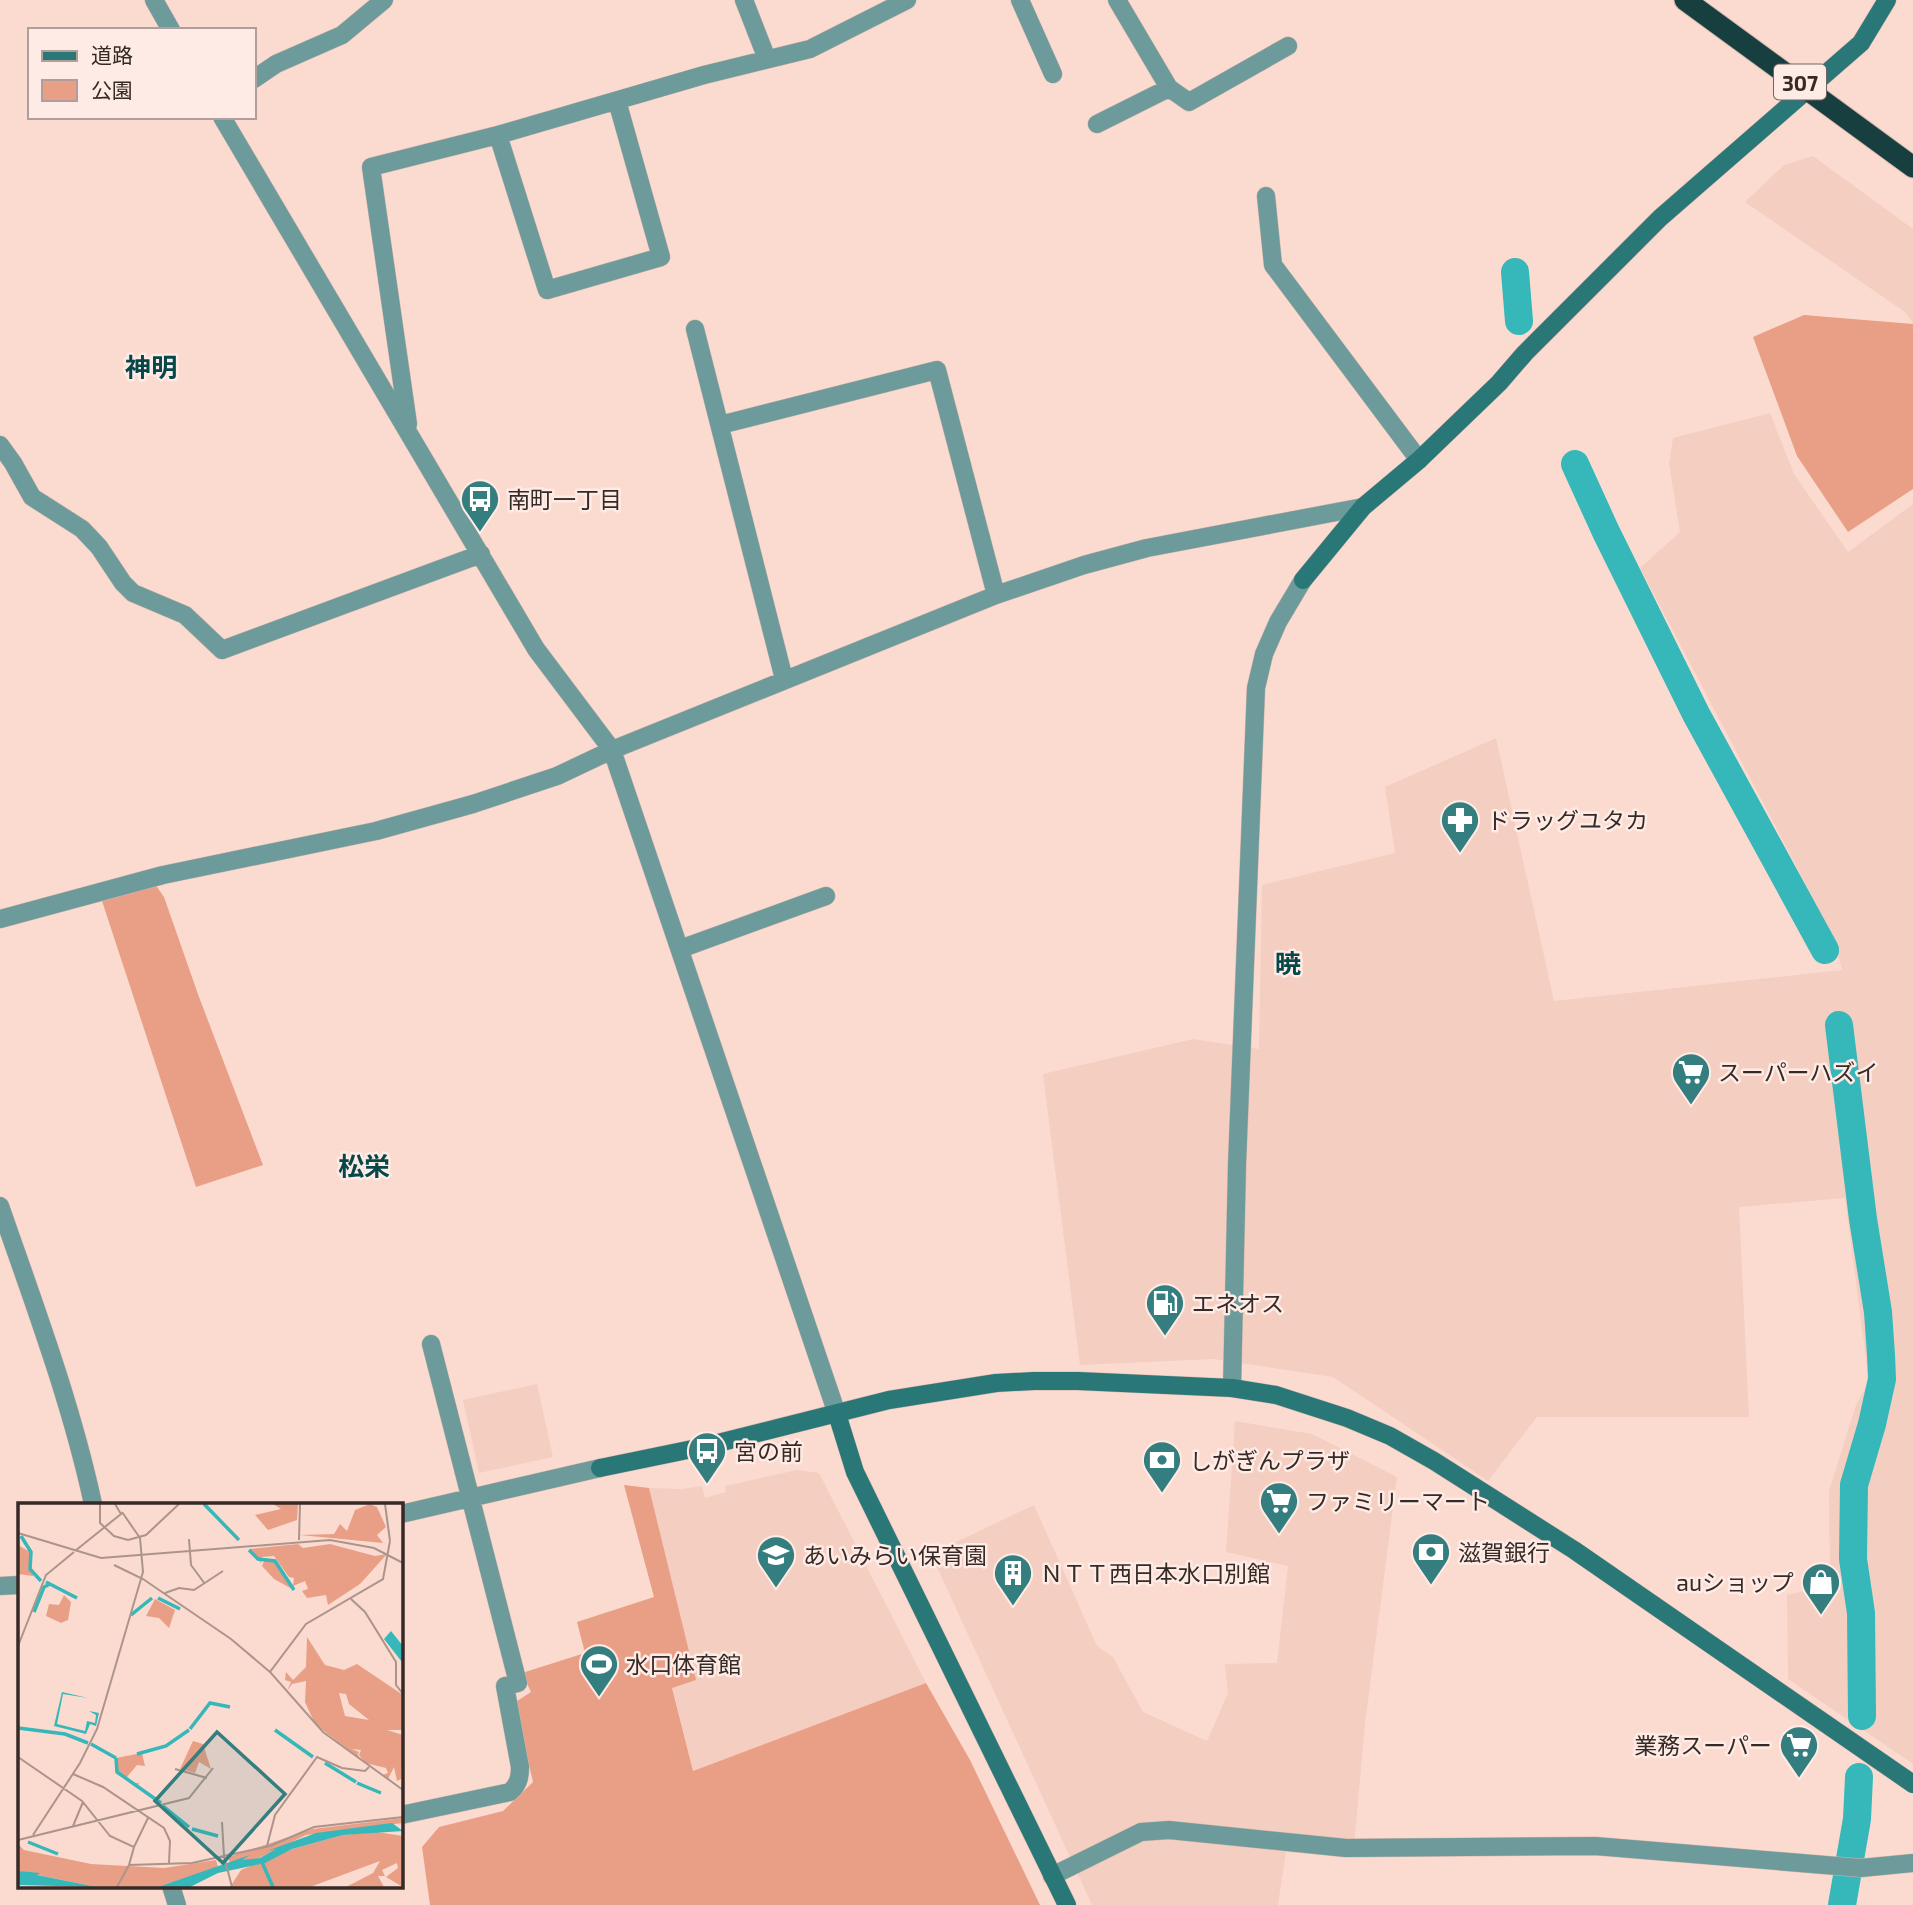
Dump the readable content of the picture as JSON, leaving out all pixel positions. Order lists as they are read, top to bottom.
{
  "streets": {
    "highway": ["307"]
  },
  "districts": ["神明", "暁", "松栄"],
  "places": {
    "bus stop": ["南町一丁目", "宮の前"],
    "pharmacy": ["ドラッグユタカ"],
    "supermarket": ["スーパーハズイ", "ファミリーマート", "業務スーパー"],
    "fuel station": ["エネオス"],
    "bank": ["しがぎんプラザ", "滋賀銀行"],
    "school or university": ["あいみらい保育園"],
    "building": ["ＮＴＴ西日本水口別館"],
    "shop": ["auショップ"],
    "sports": ["水口体育館"]
  },
  "legend": ["道路", "公園"]
}
